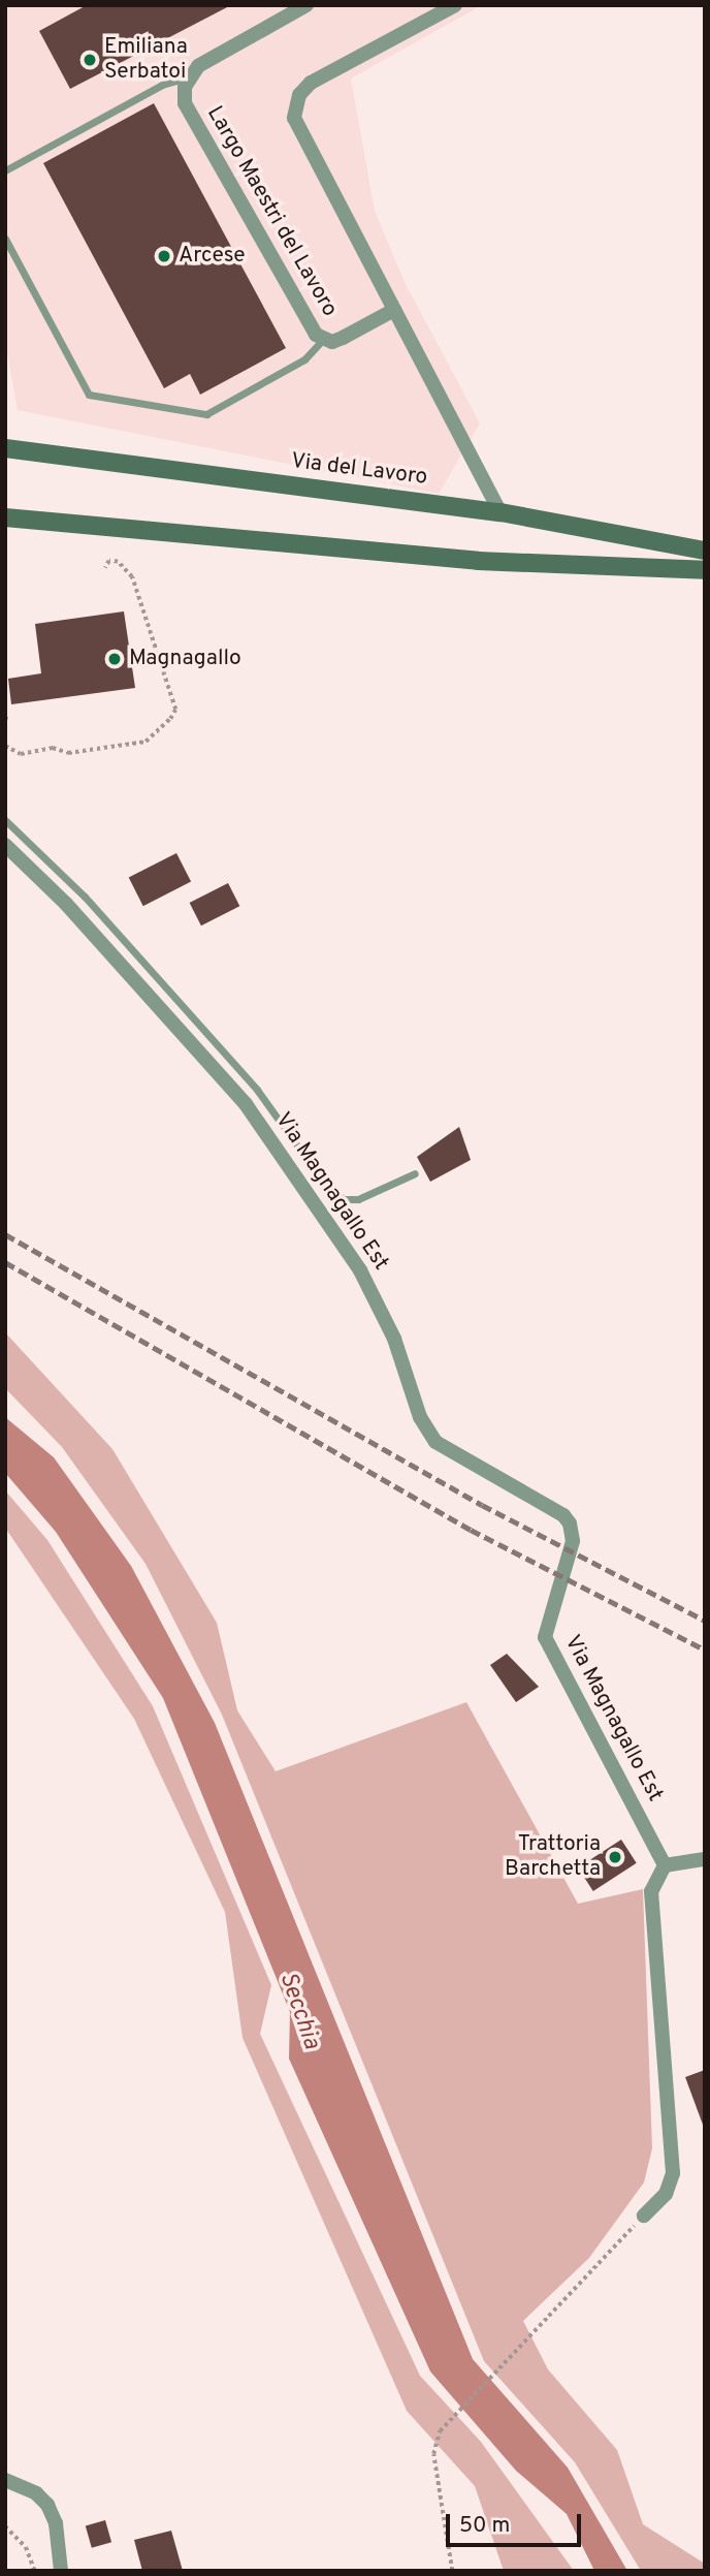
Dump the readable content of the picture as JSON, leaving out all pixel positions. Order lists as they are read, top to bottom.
{
  "streets": {
    "main road": ["Via del Lavoro"],
    "street": ["Largo Maestri del Lavoro", "Via Magnagallo Est"]
  },
  "water": ["Secchia"],
  "places": [
    "Emiliana Serbatoi",
    "Arcese",
    "Magnagallo",
    "Trattoria Barchetta"
  ],
  "scale_bar": "50 m"
}
